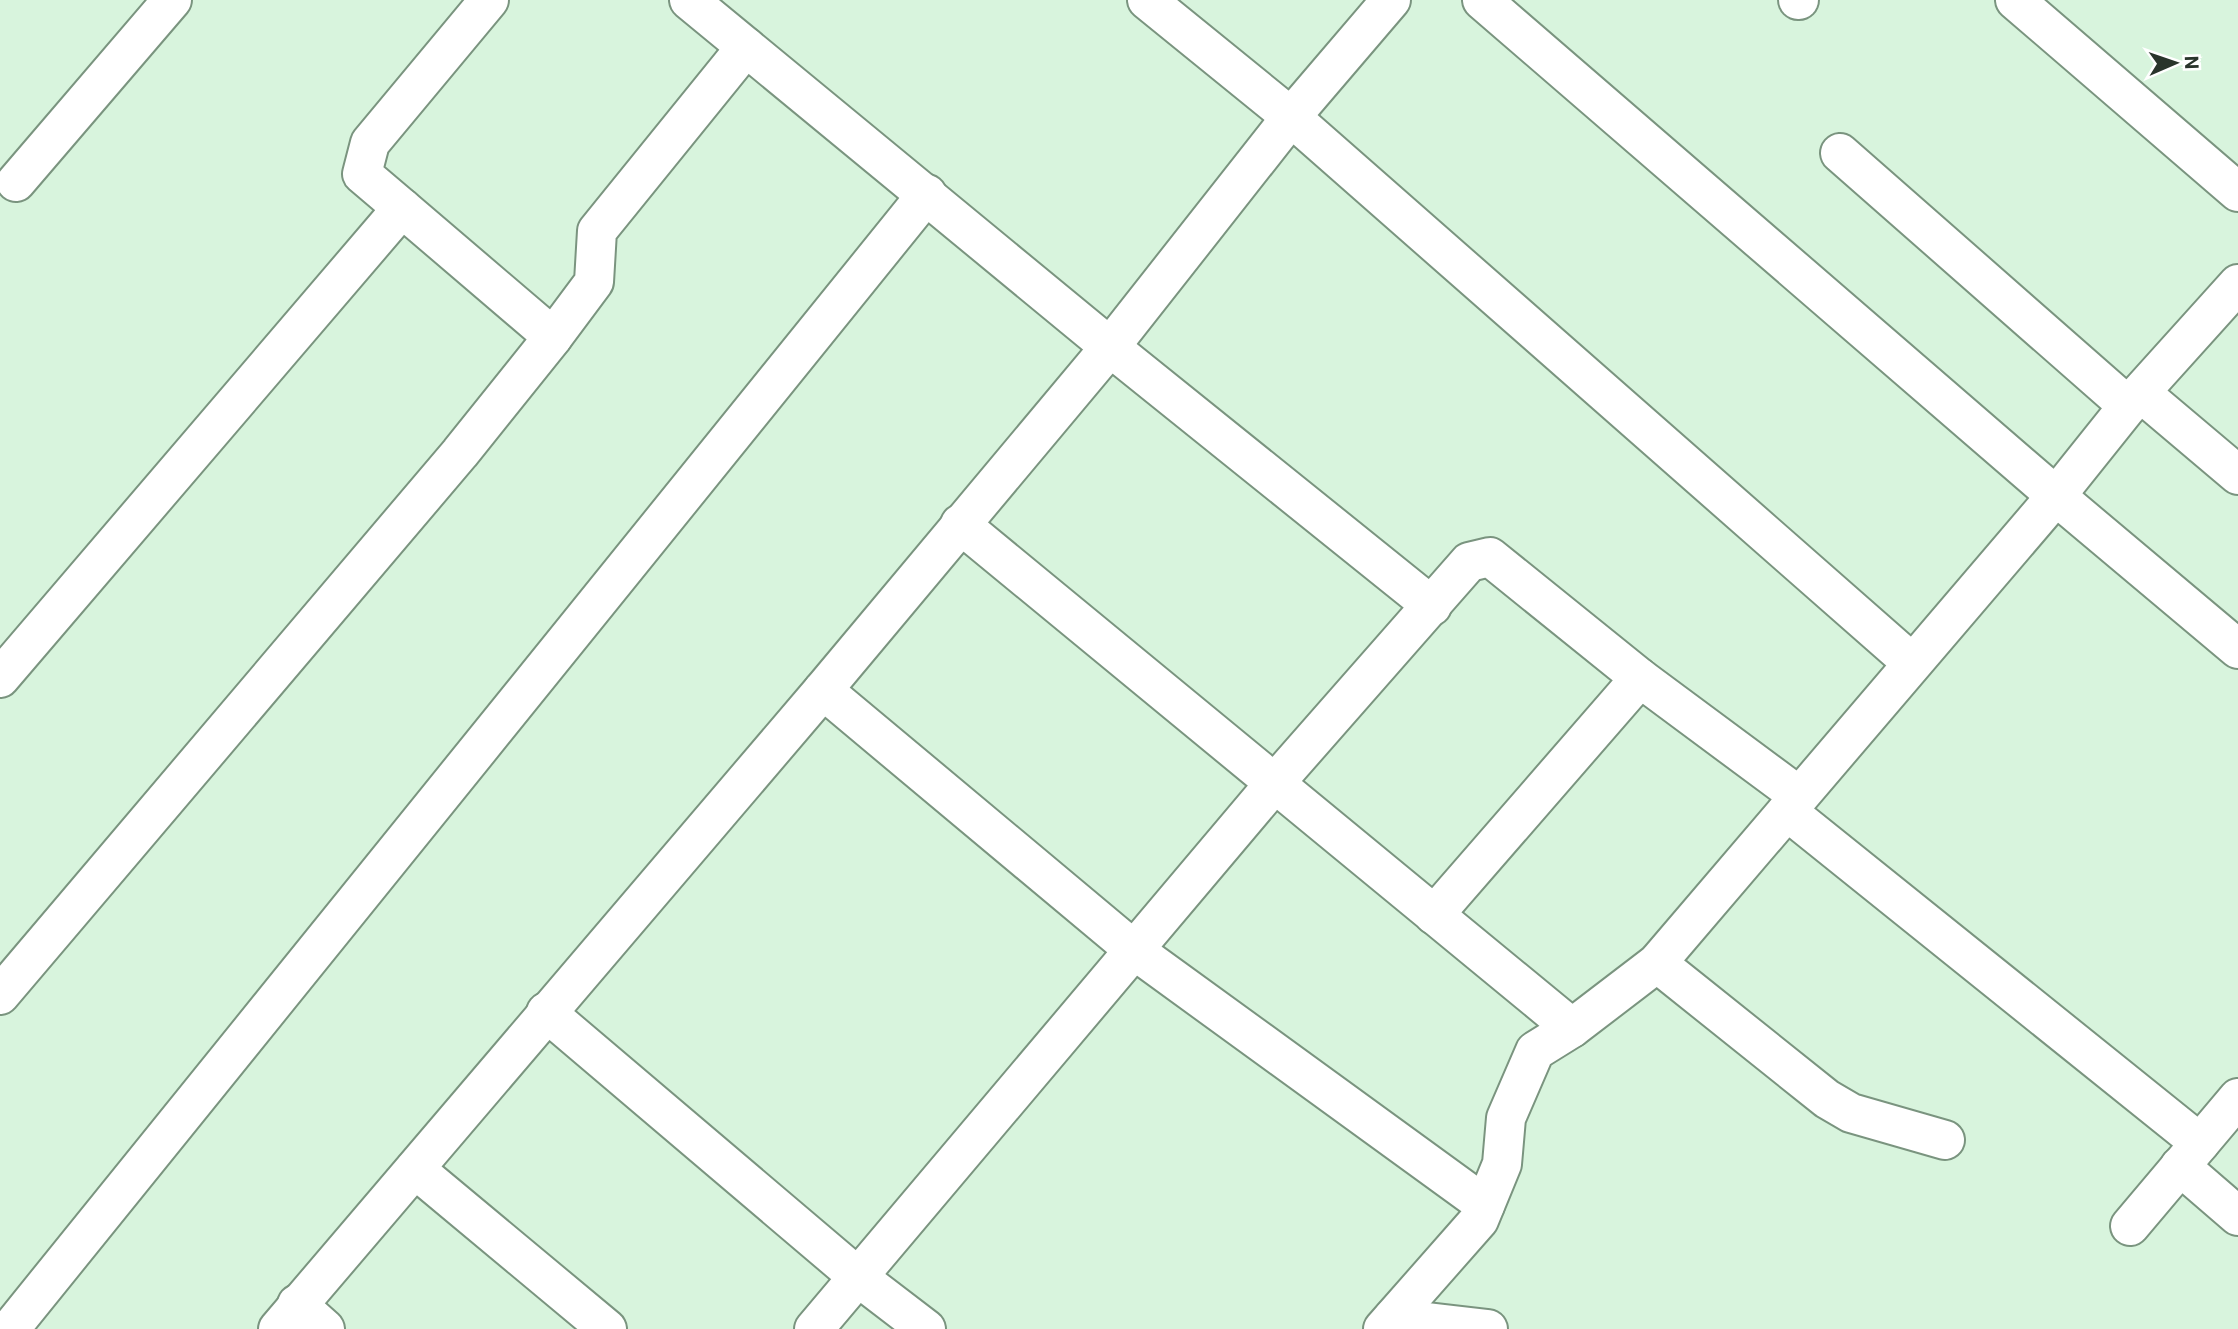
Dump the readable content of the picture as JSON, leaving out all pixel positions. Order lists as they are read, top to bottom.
{
  "north": "right"
}
